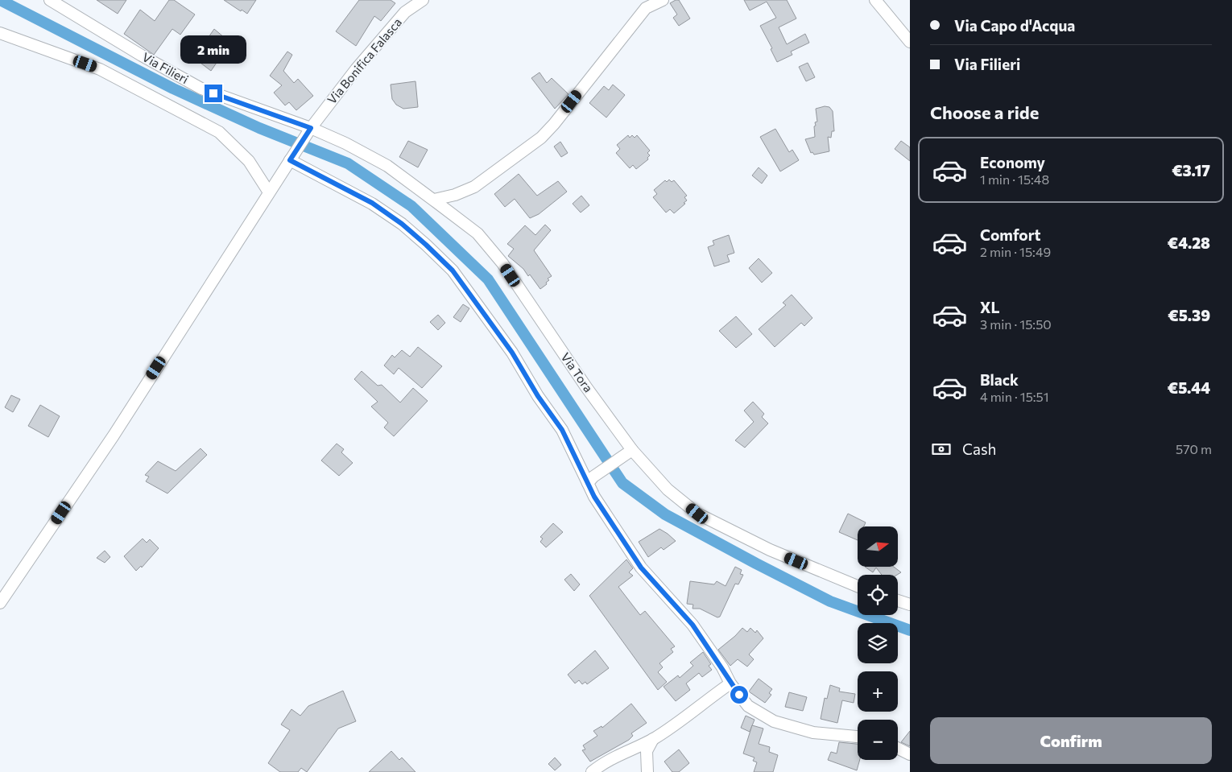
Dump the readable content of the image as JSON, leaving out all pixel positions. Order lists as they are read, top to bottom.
{
  "streets": {
    "street": ["Via Bonifica Falasca", "Via Filieri", "Via Tora"]
  },
  "crossings": [
    ["Via Bonifica Falasca", "Via Filieri"],
    ["Via Bonifica Falasca", "Via Tora"],
    ["Via Filieri", "Via Tora"]
  ],
  "north": "right",
  "page": {
    "banner": ["Via Capo d'Acqua", "Via Filieri"],
    "bubble": "2 min",
    "heading": "Choose a ride",
    "list": [
      {
        "name": "Economy",
        "note": "1 min · 15:48",
        "value": "€3.17"
      },
      {
        "name": "Comfort",
        "note": "2 min · 15:49",
        "value": "€4.28"
      },
      {
        "name": "XL",
        "note": "3 min · 15:50",
        "value": "€5.39"
      },
      {
        "name": "Black",
        "note": "4 min · 15:51",
        "value": "€5.44"
      }
    ],
    "pay": ["Cash", "570 m"],
    "map_buttons": ["+", "−"],
    "buttons": "Confirm"
  }
}
